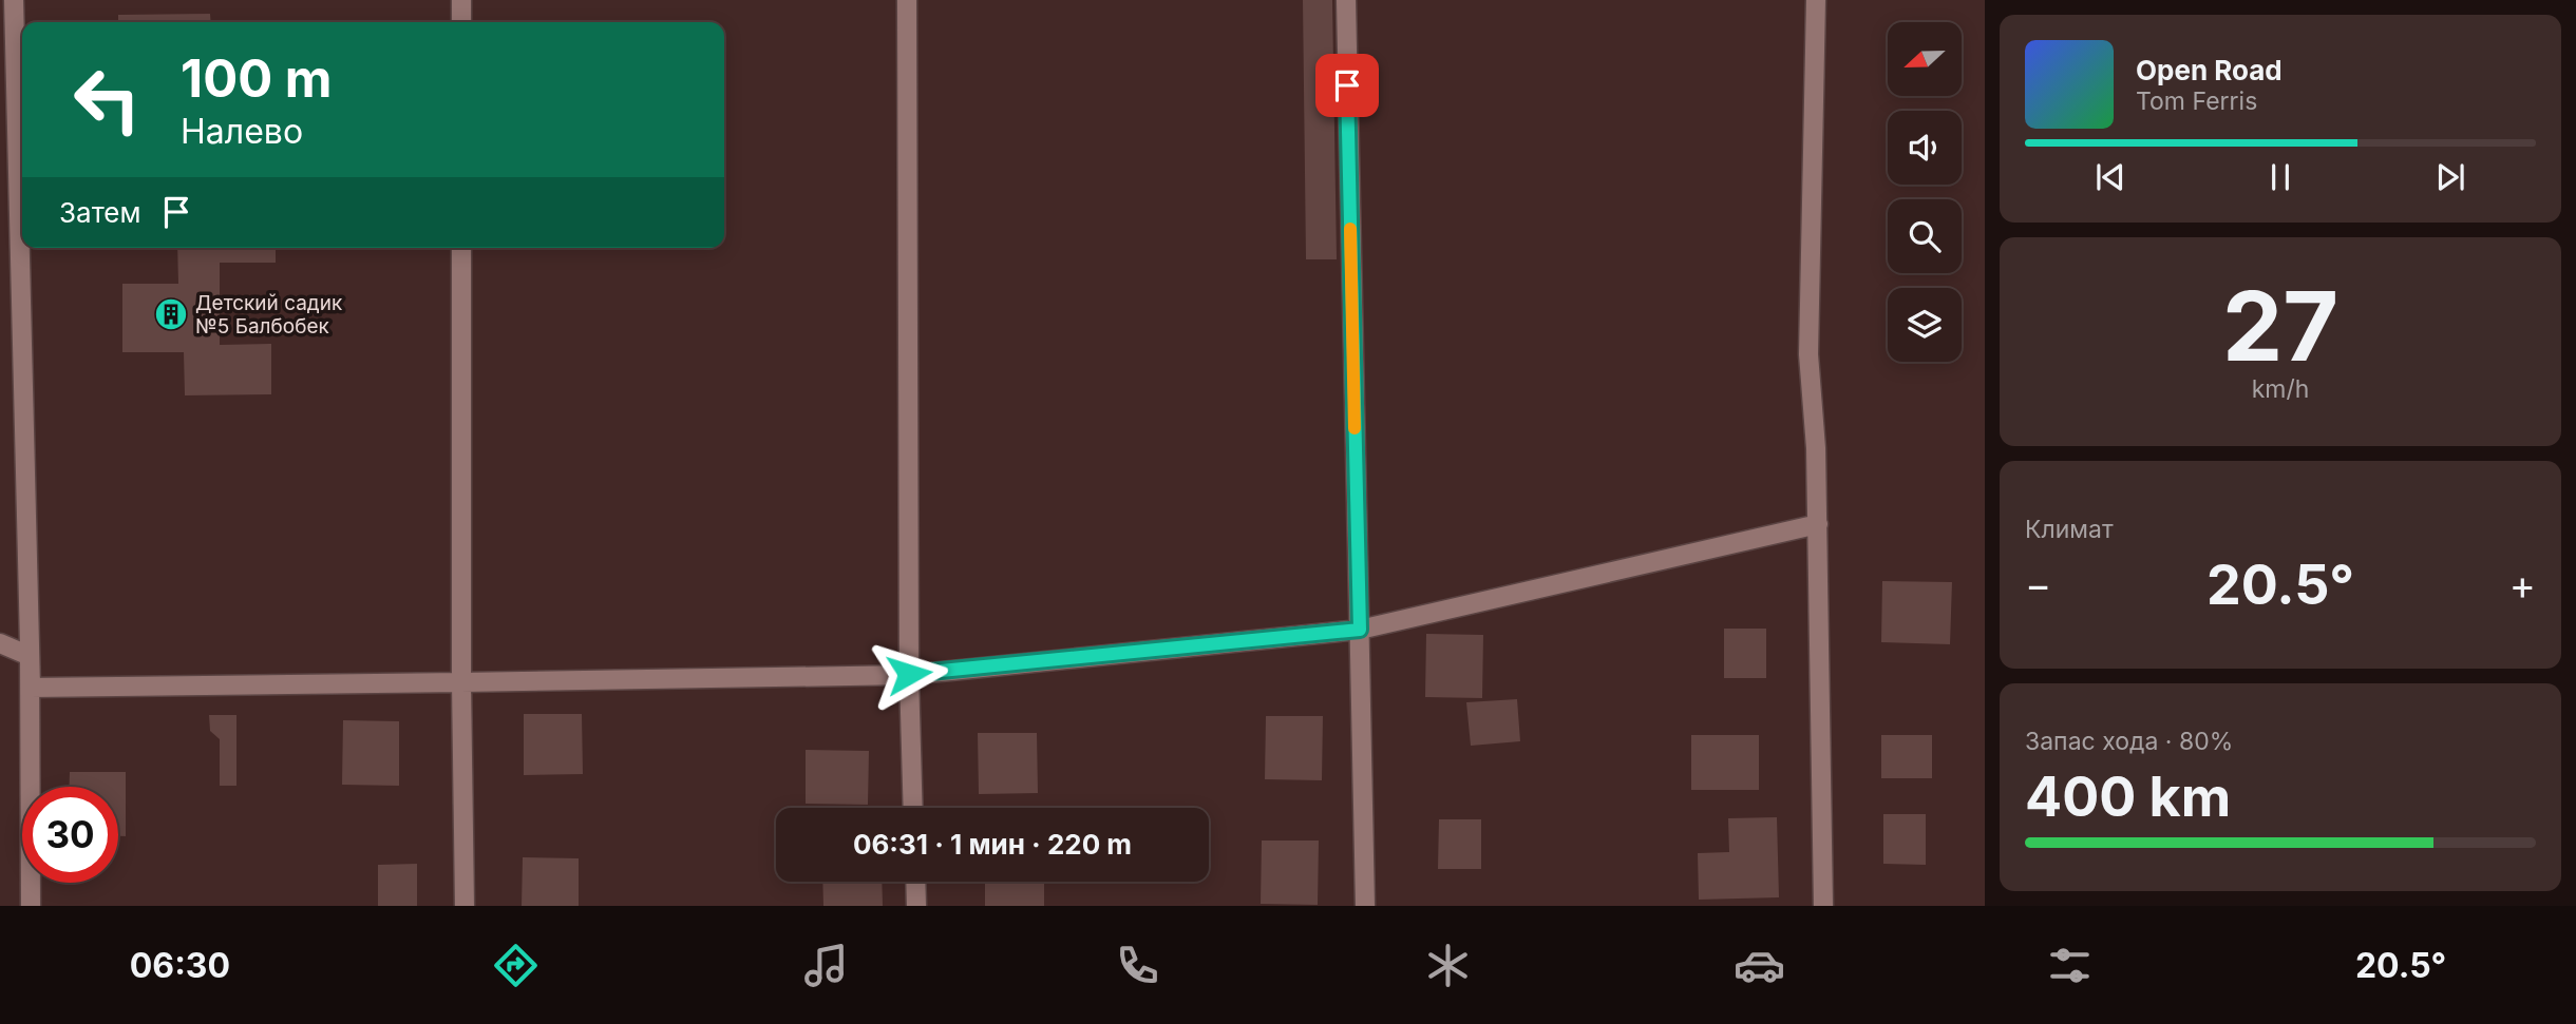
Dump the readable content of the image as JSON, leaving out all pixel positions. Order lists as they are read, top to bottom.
{
  "places": {
    "building": ["Детский садик №5 Балбобек"]
  },
  "north": "left",
  "page": {
    "turn": ["100 m", "Налево"],
    "song": ["Open Road", "Tom Ferris"],
    "then": "Затем",
    "tile": [
      ["27", "km/h"],
      "Климат",
      ["Запас хода · 80%", "400 km"]
    ],
    "heat": ["−", "20.5°", "+"],
    "limit": "30",
    "trip": "06:31 · 1 мин · 220 m",
    "tabs": ["06:30", "20.5°"]
  }
}
